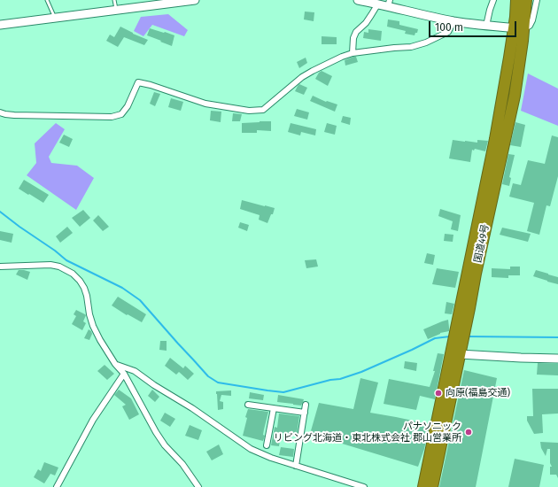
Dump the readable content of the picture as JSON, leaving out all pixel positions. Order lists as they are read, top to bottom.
{
  "streets": {
    "highway": ["国道49号"]
  },
  "places": ["向原(福島交通)", "パナソニック リビング北海道・東北株式会社 郡山営業所"],
  "scale_bar": "100 m"
}
